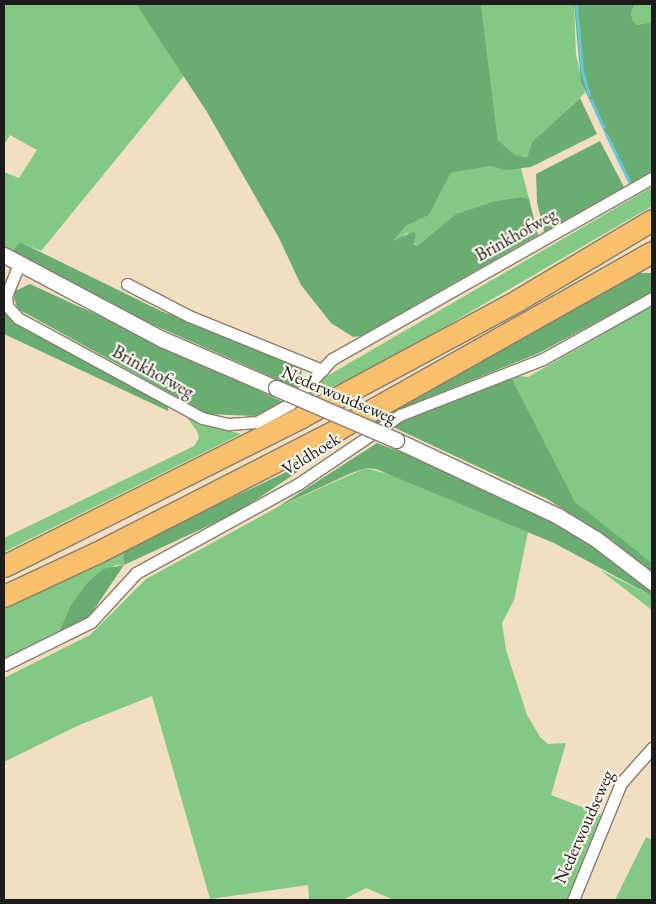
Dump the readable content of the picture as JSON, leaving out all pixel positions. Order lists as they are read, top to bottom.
{
  "streets": {
    "street": ["Brinkhofweg", "Nederwoudseweg", "Veldhoek"]
  },
  "crossings": [
    ["Brinkhofweg", "Nederwoudseweg"]
  ]
}
